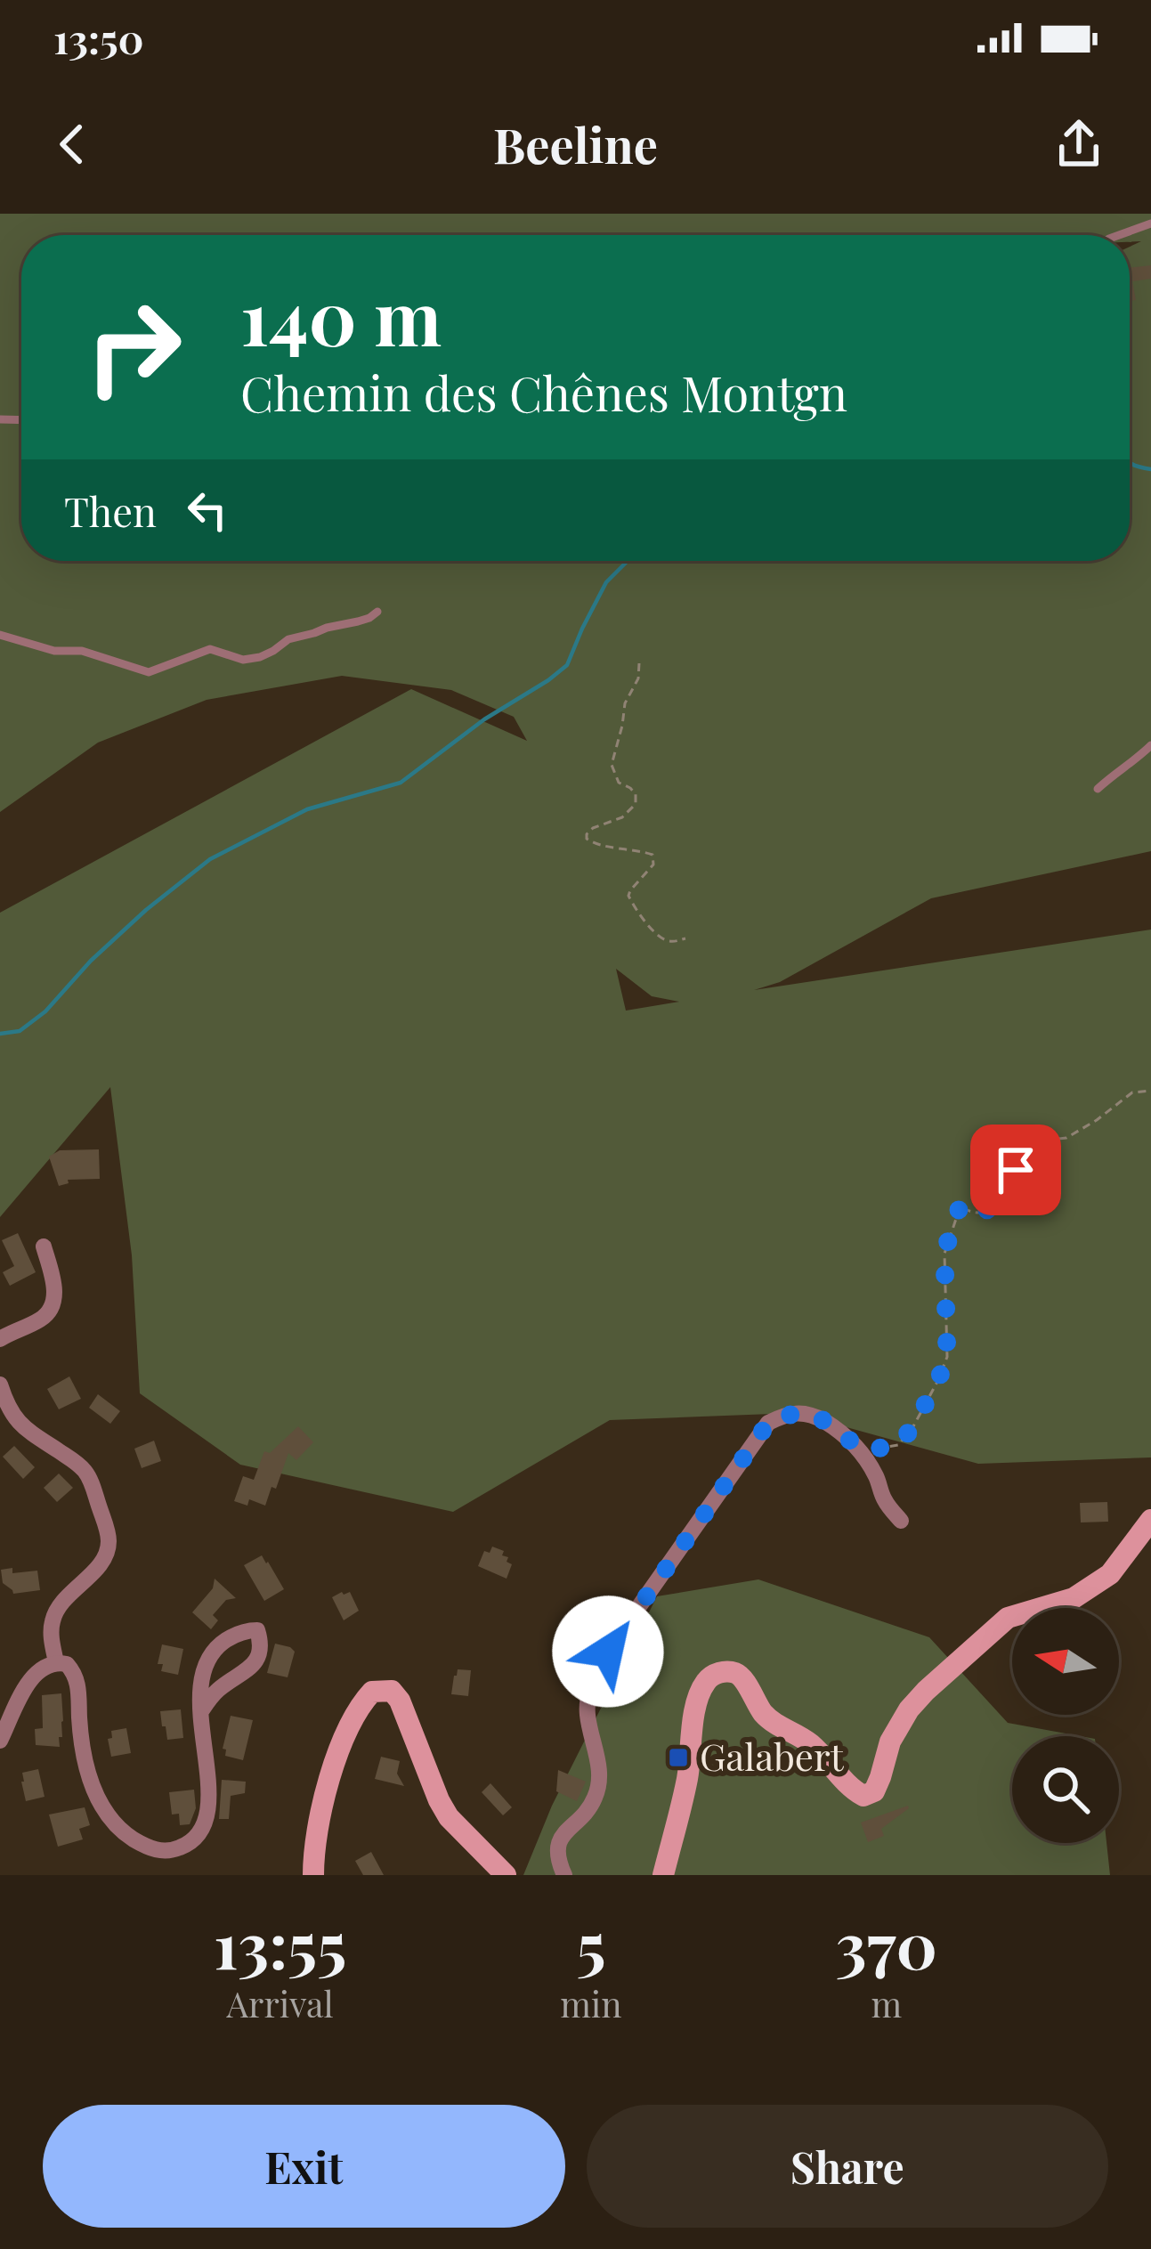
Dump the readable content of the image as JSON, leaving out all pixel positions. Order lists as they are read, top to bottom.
{
  "places": {
    "transit": ["Galabert"]
  },
  "north": "left",
  "page": {
    "status": "13:50",
    "header": "Beeline",
    "turn": ["140 m", "Chemin des Chênes Montgn"],
    "then": "Then",
    "eta": [
      "13:55",
      "Arrival",
      "5",
      "min",
      "370",
      "m"
    ],
    "buttons": ["Exit", "Share"]
  }
}
